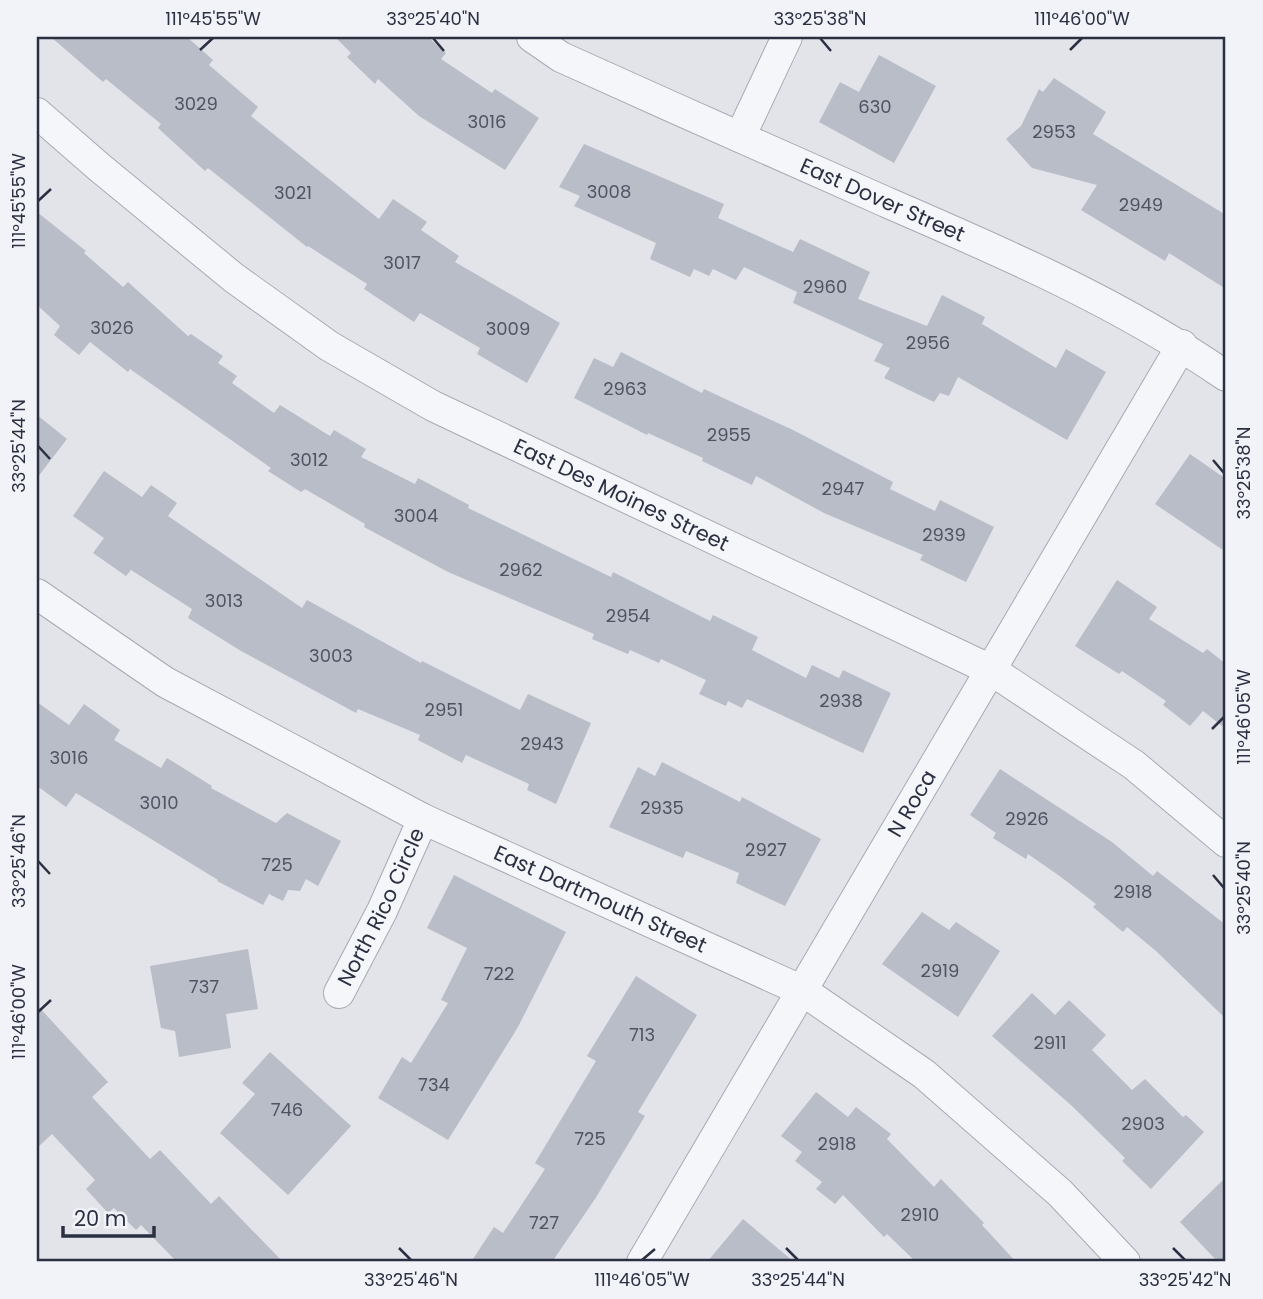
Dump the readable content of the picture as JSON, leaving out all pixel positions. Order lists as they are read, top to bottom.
{
  "streets": {
    "street": [
      "East Dover Street",
      "East Des Moines Street",
      "N Roca",
      "East Dartmouth Street",
      "North Rico Circle"
    ]
  },
  "crossings": [
    ["East Dover Street", "N Roca"],
    ["East Des Moines Street", "N Roca"],
    ["N Roca", "East Dartmouth Street"],
    ["East Dartmouth Street", "North Rico Circle"]
  ],
  "house_numbers": [
    "3029",
    "630",
    "3016",
    "2953",
    "3008",
    "3021",
    "2949",
    "3017",
    "2960",
    "3026",
    "3009",
    "2956",
    "2963",
    "2955",
    "3012",
    "2947",
    "3004",
    "2939",
    "2962",
    "3013",
    "2954",
    "3003",
    "2938",
    "2951",
    "2943",
    "3016",
    "3010",
    "2935",
    "2926",
    "2927",
    "725",
    "2918",
    "2919",
    "722",
    "737",
    "713",
    "2911",
    "734",
    "746",
    "2903",
    "725",
    "2918",
    "2910",
    "727"
  ],
  "scale_bar": "20 m",
  "coordinates": [
    "111°45'55\"W",
    "33°25'40\"N",
    "33°25'38\"N",
    "111°46'00\"W",
    "33°25'44\"N",
    "111°46'05\"W",
    "33°25'46\"N",
    "33°25'42\"N"
  ]
}
